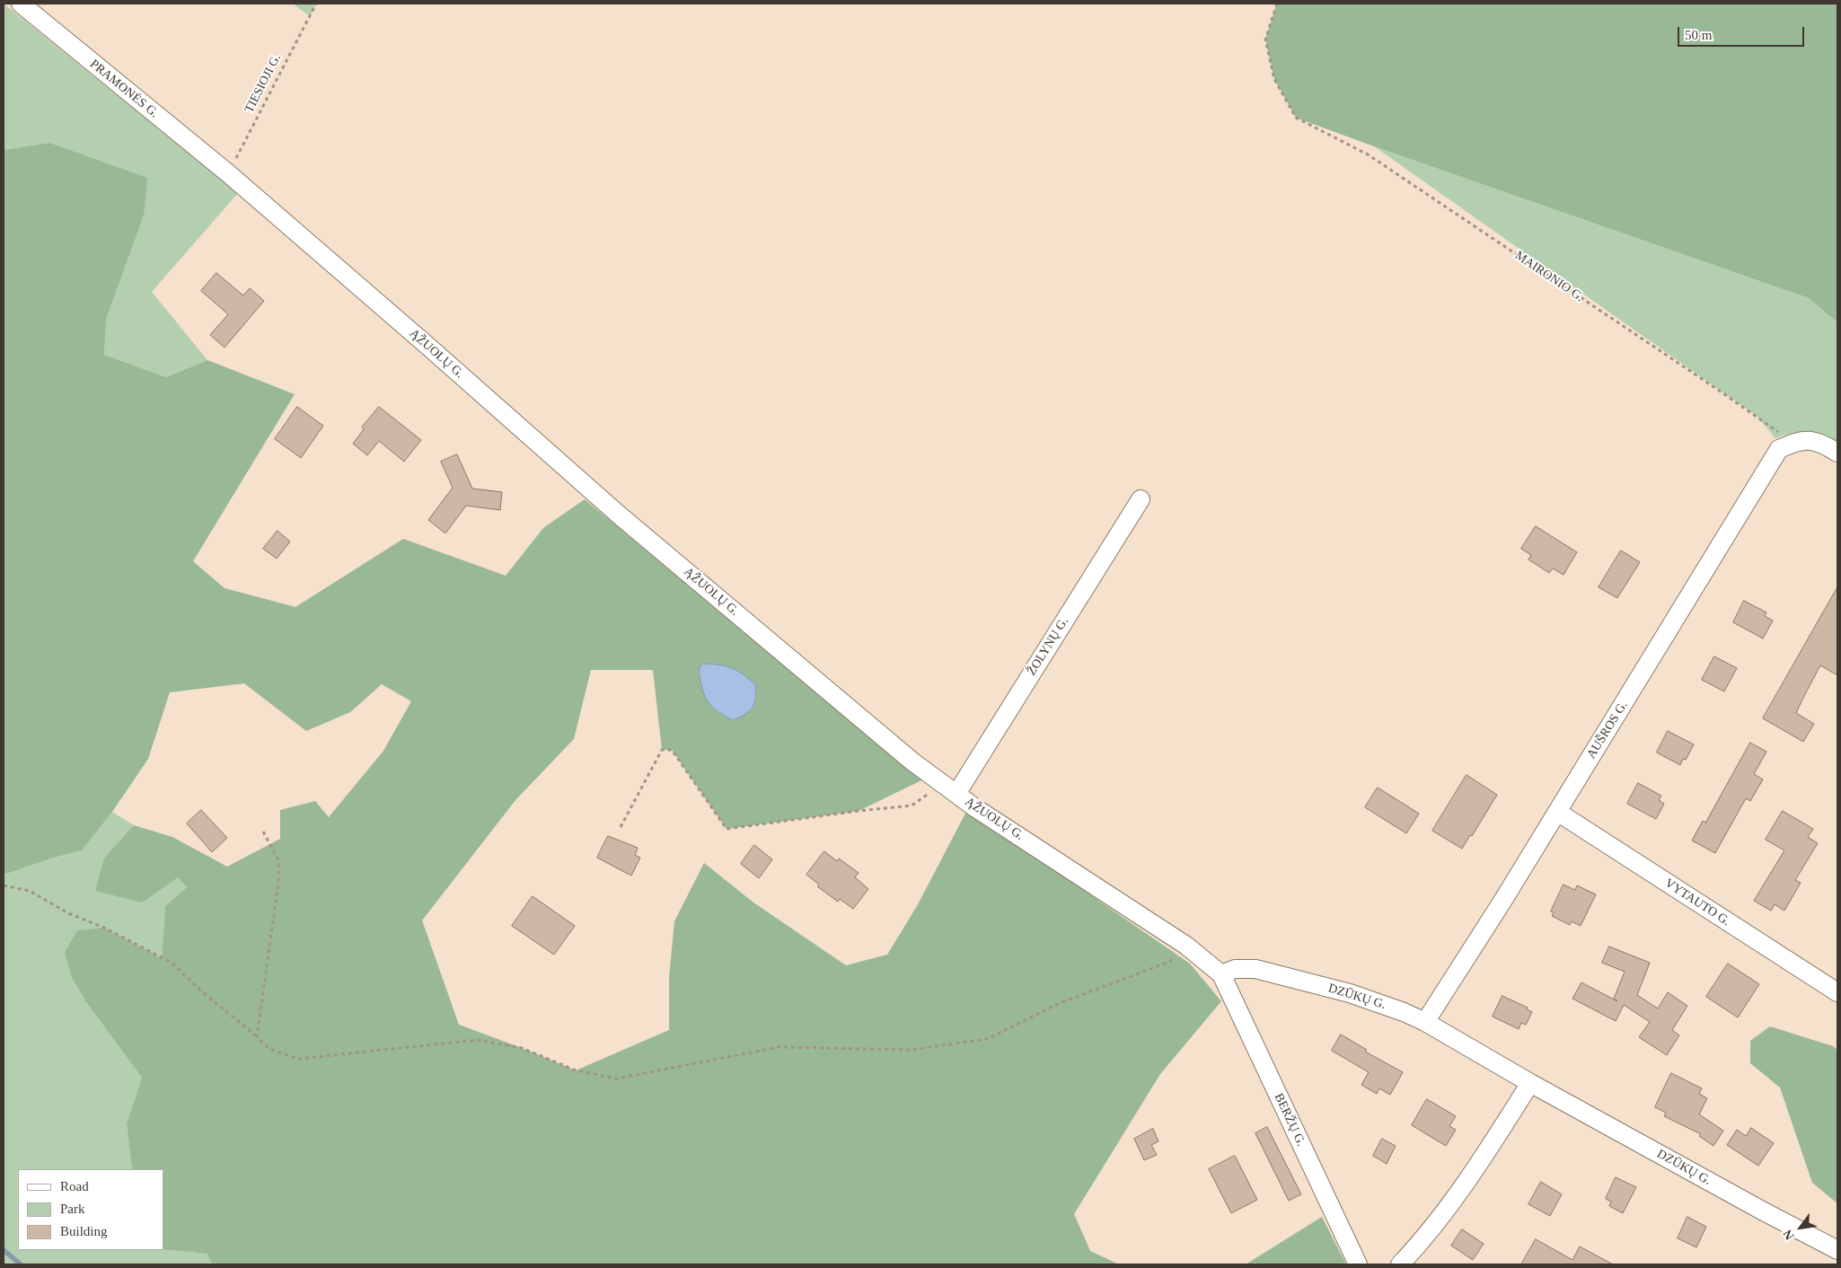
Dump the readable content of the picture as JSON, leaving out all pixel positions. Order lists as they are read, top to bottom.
{
  "streets": {
    "street": [
      "PRAMONĖS G.",
      "ĄŽUOLŲ G.",
      "ŽOLYNŲ G.",
      "AUŠROS G.",
      "VYTAUTO G.",
      "DZŪKŲ G.",
      "BERŽŲ G."
    ],
    "path": ["TIESIOJI G.", "MAIRONIO G."]
  },
  "crossings": [
    ["TIESIOJI G.", "PRAMONĖS G."],
    ["TIESIOJI G.", "ĄŽUOLŲ G."],
    ["PRAMONĖS G.", "ĄŽUOLŲ G."],
    ["MAIRONIO G.", "AUŠROS G."],
    ["ĄŽUOLŲ G.", "ŽOLYNŲ G."],
    ["ĄŽUOLŲ G.", "DZŪKŲ G."],
    ["ĄŽUOLŲ G.", "BERŽŲ G."],
    ["AUŠROS G.", "VYTAUTO G."],
    ["AUŠROS G.", "DZŪKŲ G."],
    ["DZŪKŲ G.", "BERŽŲ G."]
  ],
  "legend": ["Road", "Park", "Building"],
  "scale_bar": "50 m",
  "north": "bottom left"
}
